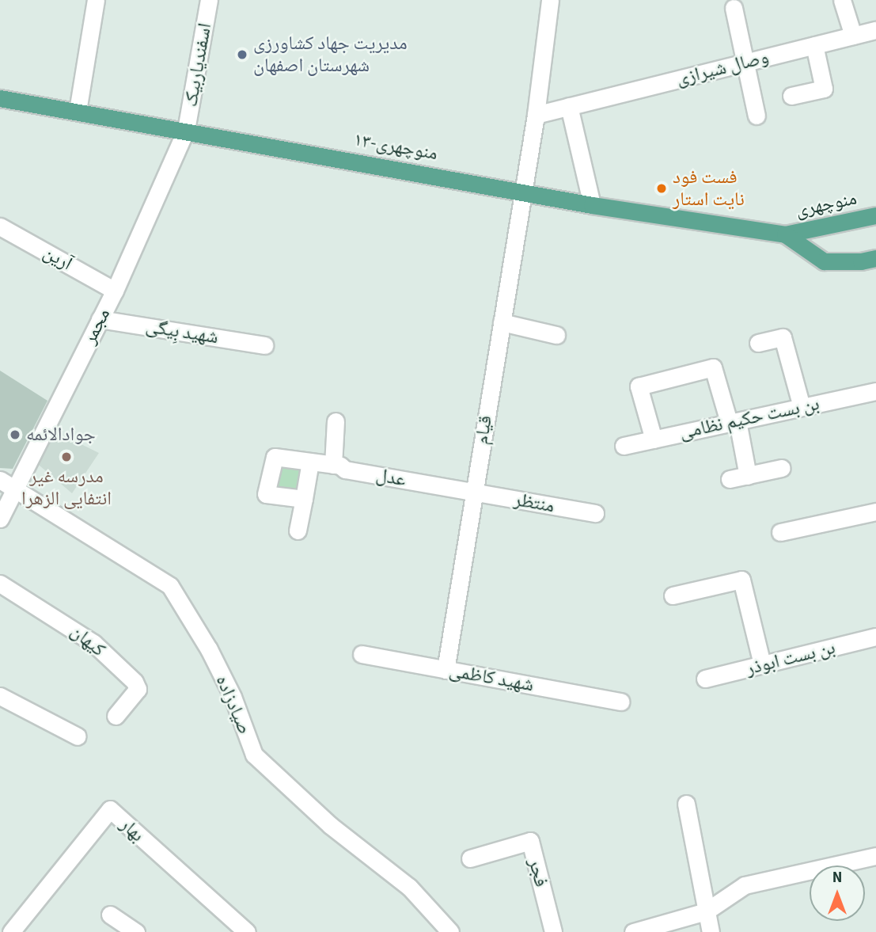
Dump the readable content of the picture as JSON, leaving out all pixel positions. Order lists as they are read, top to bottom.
{
  "streets": {
    "main road": ["۱۳-منوچهری", "منوچهری"],
    "street": [
      "اسفندیاربیک",
      "وصال شیرازی",
      "آرین",
      "مجمر",
      "شهید بِیگی",
      "بن بست حکیم نظامی",
      "قیام",
      "عدل",
      "منتظر",
      "کیهان",
      "بن بست ابوذر",
      "شهید کاظمی",
      "صیادزاده",
      "بهار",
      "فجر"
    ]
  },
  "crossings": [
    ["اسفندیاربیک", "۱۳-منوچهری"],
    ["اسفندیاربیک", "مجمر"],
    ["۱۳-منوچهری", "منوچهری"],
    ["۱۳-منوچهری", "مجمر"],
    ["۱۳-منوچهری", "قیام"],
    ["آرین", "مجمر"],
    ["مجمر", "شهید بِیگی"],
    ["مجمر", "صیادزاده"],
    ["قیام", "عدل"],
    ["قیام", "منتظر"],
    ["قیام", "شهید کاظمی"],
    ["عدل", "منتظر"]
  ],
  "places": [
    "مدیریت جهاد کشاورزی شهرستان اصفهان",
    "فست فود نایت استار",
    "جوادالائمه",
    "مدرسه غیر انتفایی الزهرا"
  ],
  "north": "top"
}
